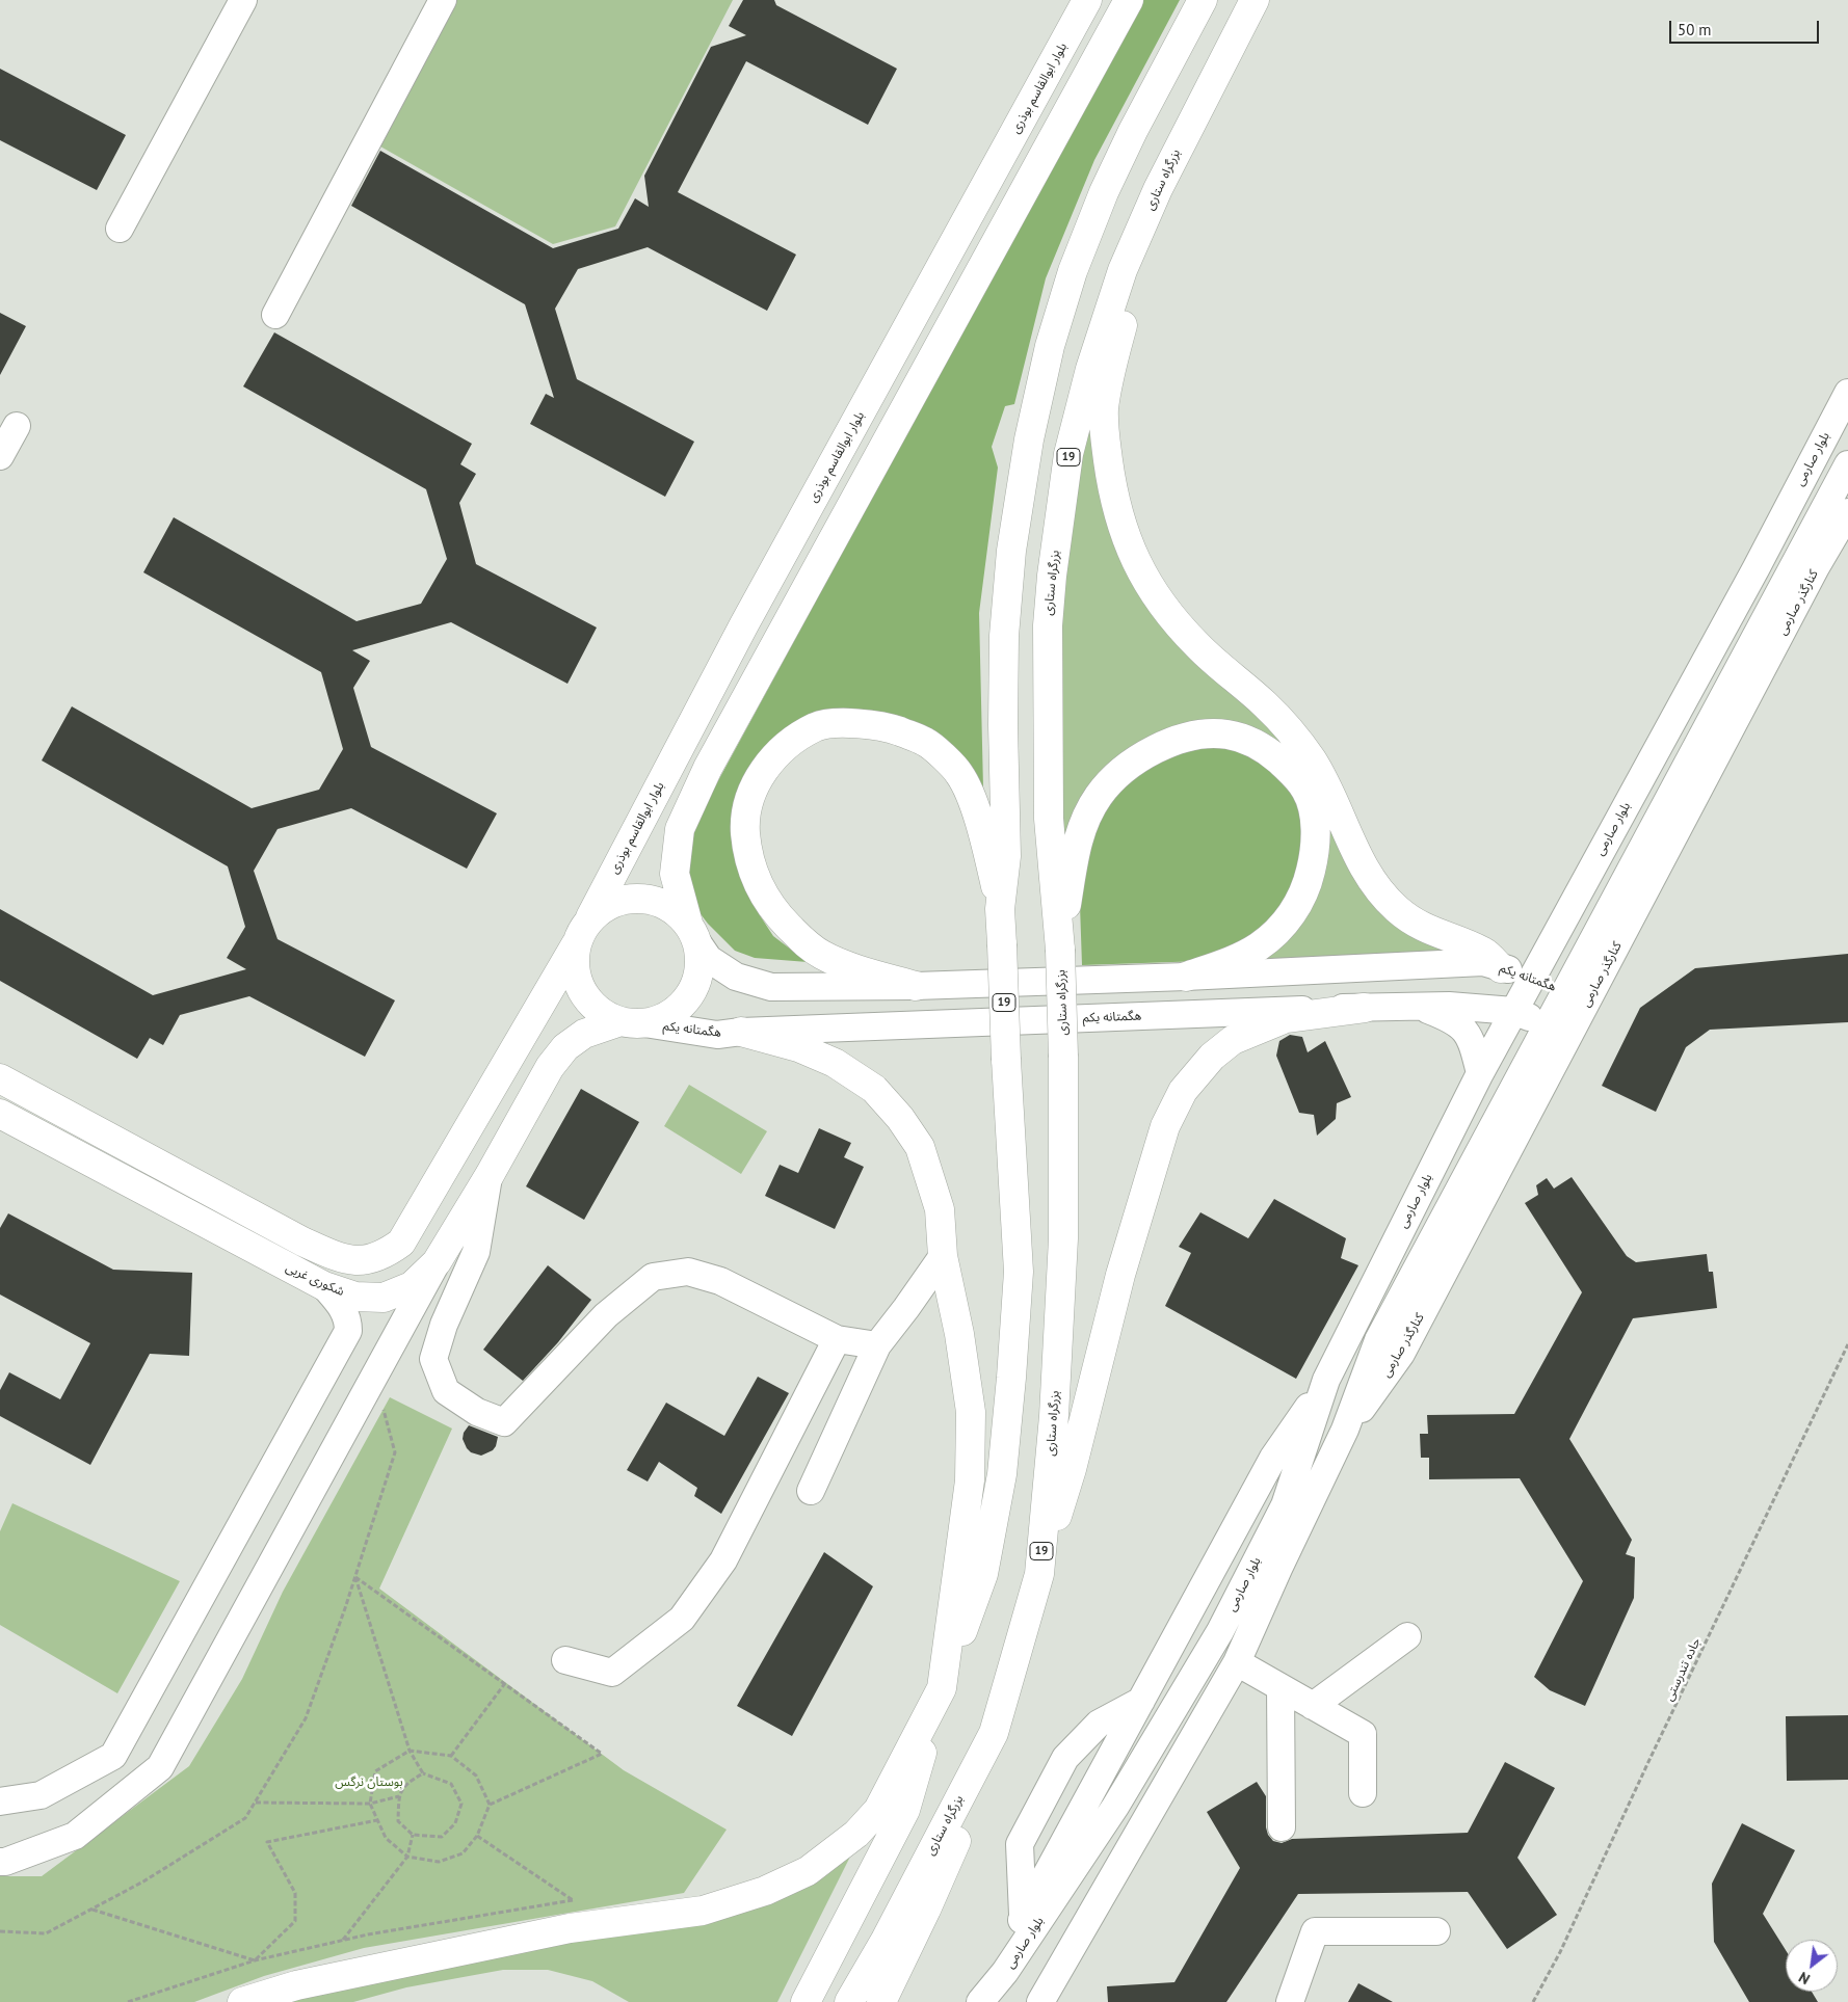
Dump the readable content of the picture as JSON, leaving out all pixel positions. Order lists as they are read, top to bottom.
{
  "streets": {
    "main road": [
      "بلوار ابوالقاسم بوذری",
      "بزرگراه ستاری",
      "19",
      "شکوری غربی"
    ],
    "street": ["بلوار صارمی", "کنارگذر صارمی", "هگمتانه یکم"],
    "path": ["جاده تندرستی"]
  },
  "crossings": [
    ["بلوار ابوالقاسم بوذری", "هگمتانه یکم"],
    ["بلوار ابوالقاسم بوذری", "شکوری غربی"],
    ["بلوار صارمی", "کنارگذر صارمی"],
    ["بلوار صارمی", "هگمتانه یکم"],
    ["هگمتانه یکم", "شکوری غربی"]
  ],
  "parks": ["بوستان نرگس"],
  "scale_bar": "50 m",
  "north": "bottom left"
}
